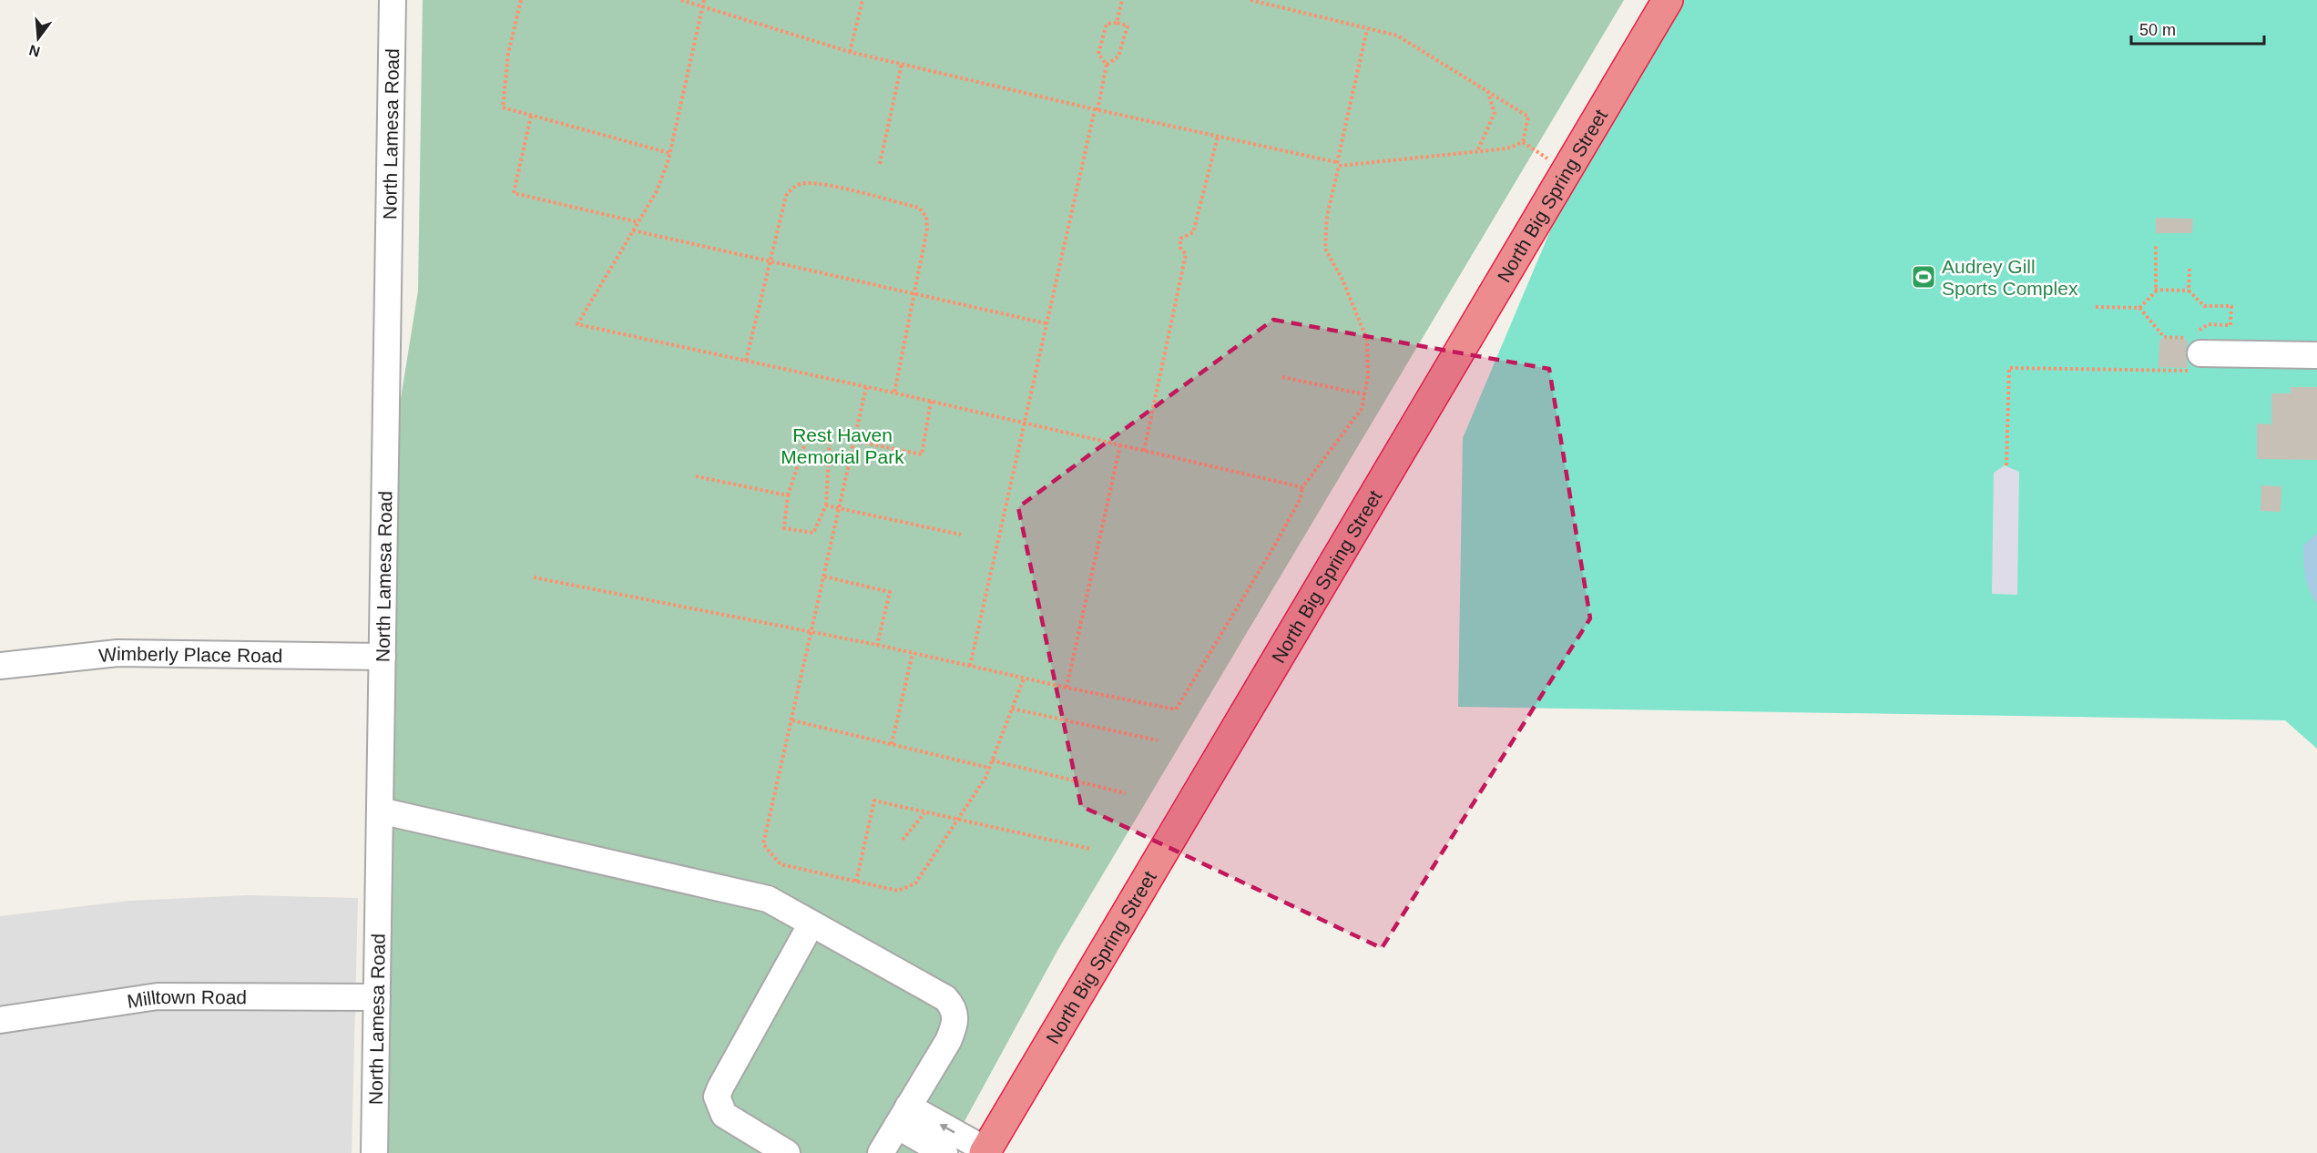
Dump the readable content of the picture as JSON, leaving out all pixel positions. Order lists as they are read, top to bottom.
{
  "streets": {
    "highway": ["North Big Spring Street"],
    "street": ["North Lamesa Road", "Wimberly Place Road", "Milltown Road"]
  },
  "crossings": [
    ["North Lamesa Road", "Wimberly Place Road"],
    ["North Lamesa Road", "Milltown Road"]
  ],
  "parks": ["Rest Haven Memorial Park"],
  "places": {
    "sports": ["Audrey Gill Sports Complex"]
  },
  "scale_bar": "50 m",
  "north": "bottom"
}
